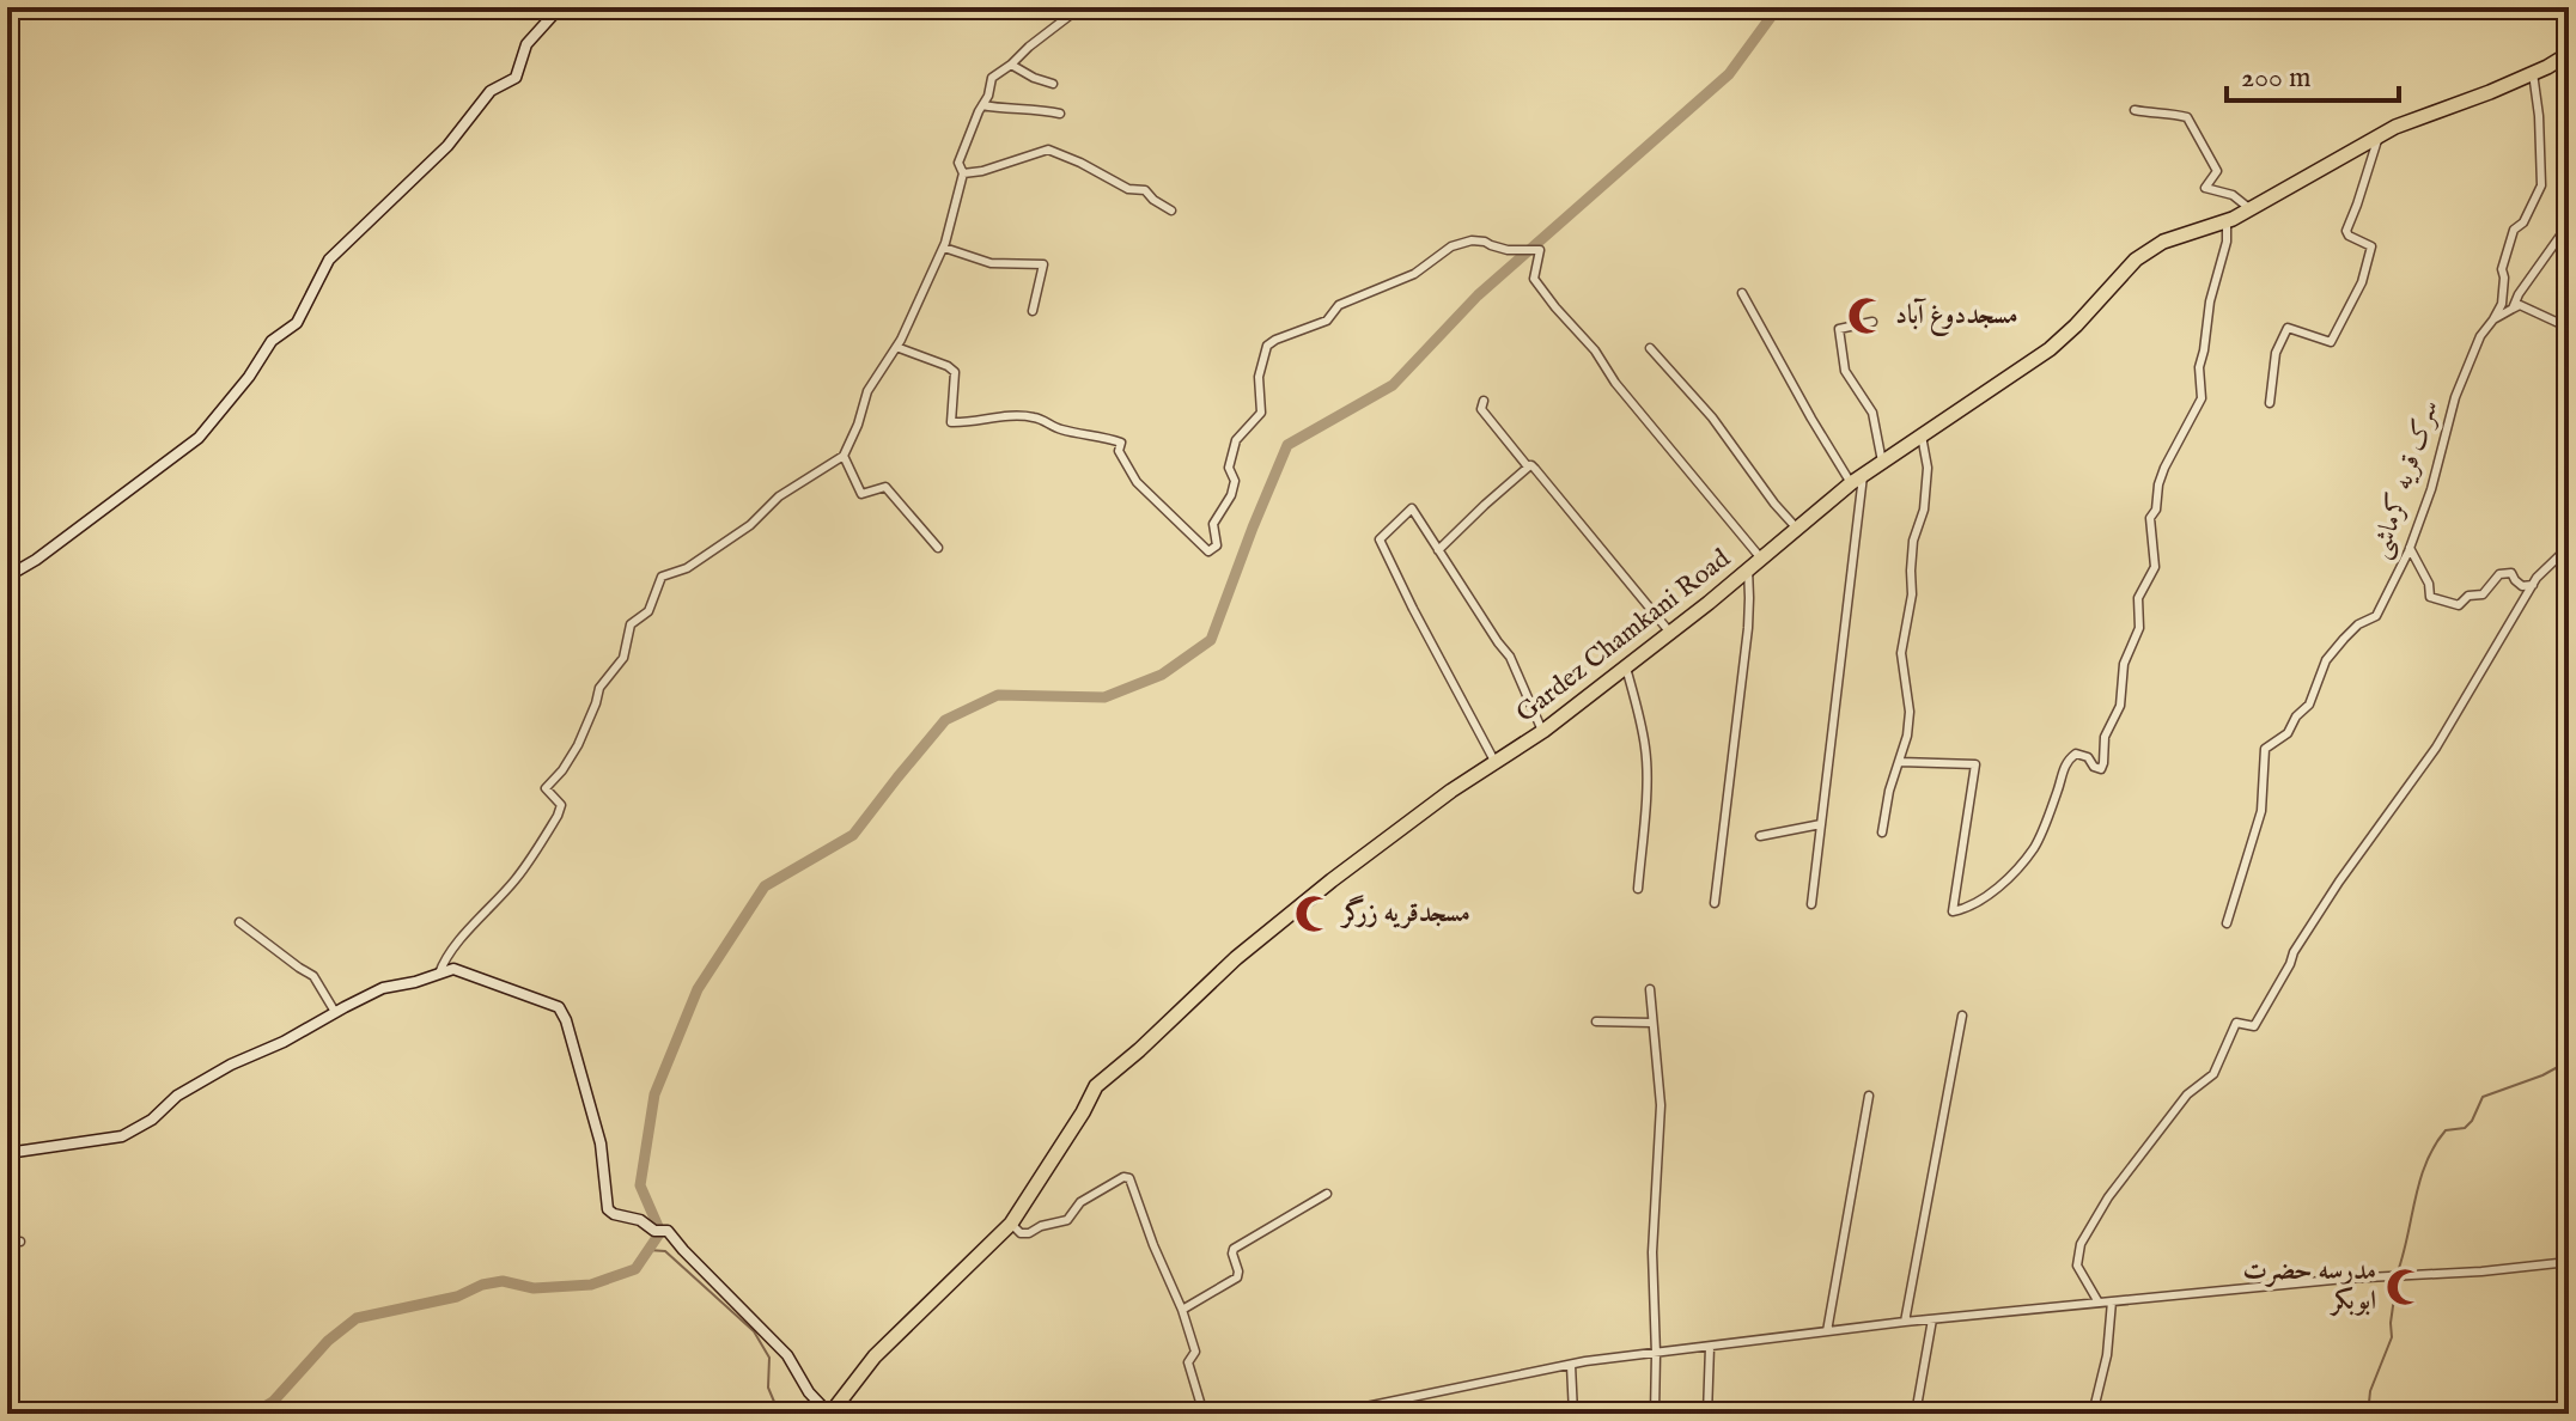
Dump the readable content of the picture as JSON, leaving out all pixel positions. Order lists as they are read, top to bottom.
{
  "streets": {
    "highway": ["Gardez Chamkani Road"],
    "street": ["سرک قریه کرماشی"]
  },
  "crossings": [
    ["سرک قریه کرماشی", "Gardez Chamkani Road"]
  ],
  "places": {
    "mosque": ["مسجددوغ آباد", "مسجدقریه زرگر", "مدرسه حضرت ابوبکر"]
  },
  "scale_bar": "200 m"
}
